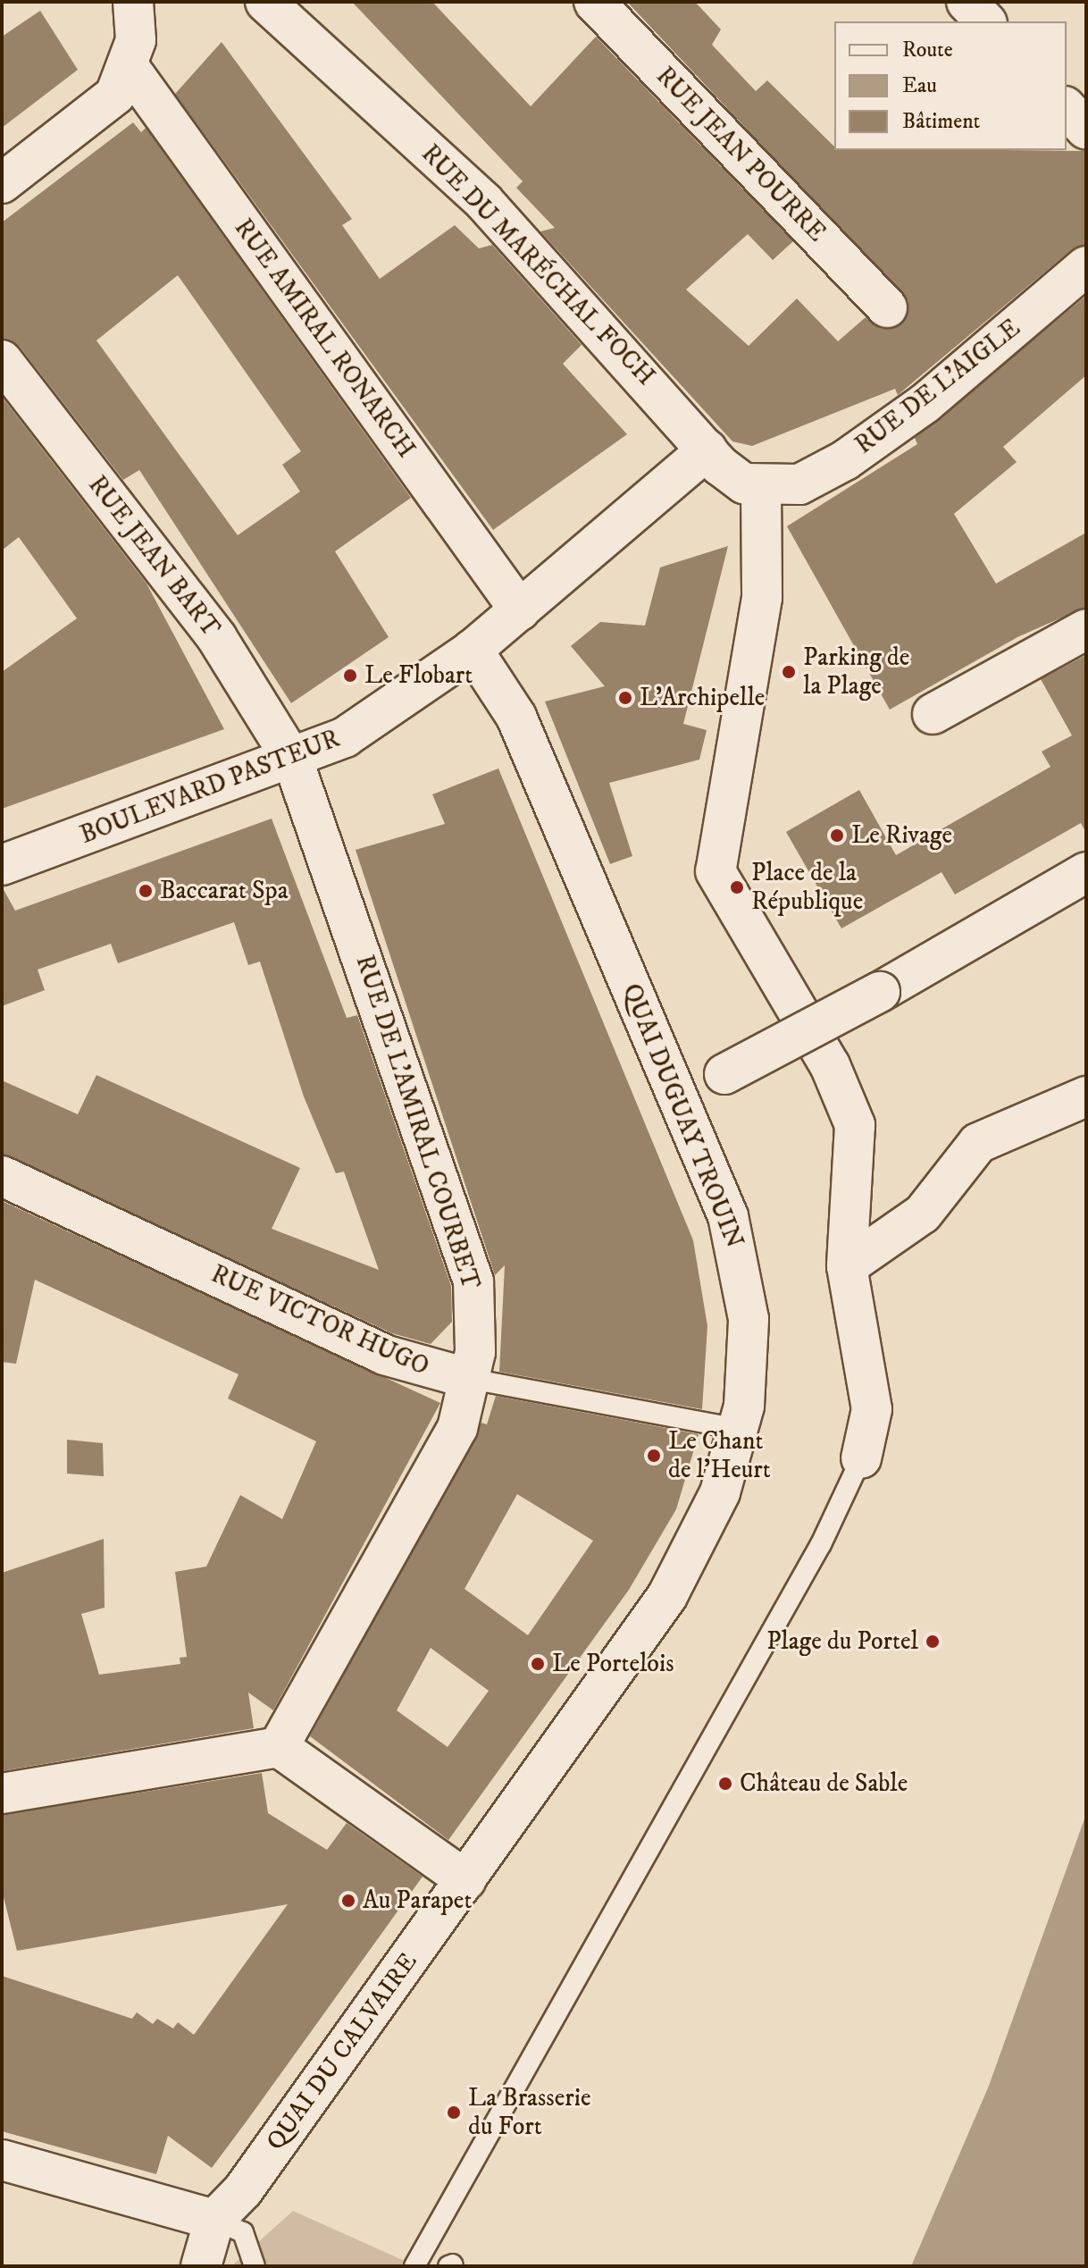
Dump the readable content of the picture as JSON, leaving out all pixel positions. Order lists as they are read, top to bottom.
{
  "streets": {
    "street": [
      "RUE JEAN POURRE",
      "RUE DU MARÉCHAL FOCH",
      "RUE AMIRAL RONARCH",
      "RUE DE L'AIGLE",
      "RUE JEAN BART",
      "BOULEVARD PASTEUR",
      "QUAI DUGUAY TROUIN",
      "RUE DE L'AMIRAL COURBET",
      "RUE VICTOR HUGO",
      "QUAI DU CALVAIRE"
    ]
  },
  "crossings": [
    ["RUE DU MARÉCHAL FOCH", "BOULEVARD PASTEUR"],
    ["RUE AMIRAL RONARCH", "BOULEVARD PASTEUR"],
    ["RUE JEAN BART", "BOULEVARD PASTEUR"],
    ["RUE JEAN BART", "RUE DE L'AMIRAL COURBET"],
    ["BOULEVARD PASTEUR", "QUAI DUGUAY TROUIN"],
    ["BOULEVARD PASTEUR", "RUE DE L'AMIRAL COURBET"],
    ["QUAI DUGUAY TROUIN", "RUE VICTOR HUGO"],
    ["QUAI DUGUAY TROUIN", "QUAI DU CALVAIRE"],
    ["RUE DE L'AMIRAL COURBET", "RUE VICTOR HUGO"]
  ],
  "places": [
    "Parking de la Plage",
    "Le Flobart",
    "L'Archipelle",
    "Le Rivage",
    "Place de la République",
    "Baccarat Spa",
    "Le Chant de l'Heurt",
    "Plage du Portel",
    "Le Portelois",
    "Château de Sable",
    "Au Parapet",
    "La Brasserie du Fort"
  ],
  "legend": ["Route", "Eau", "Bâtiment"]
}
